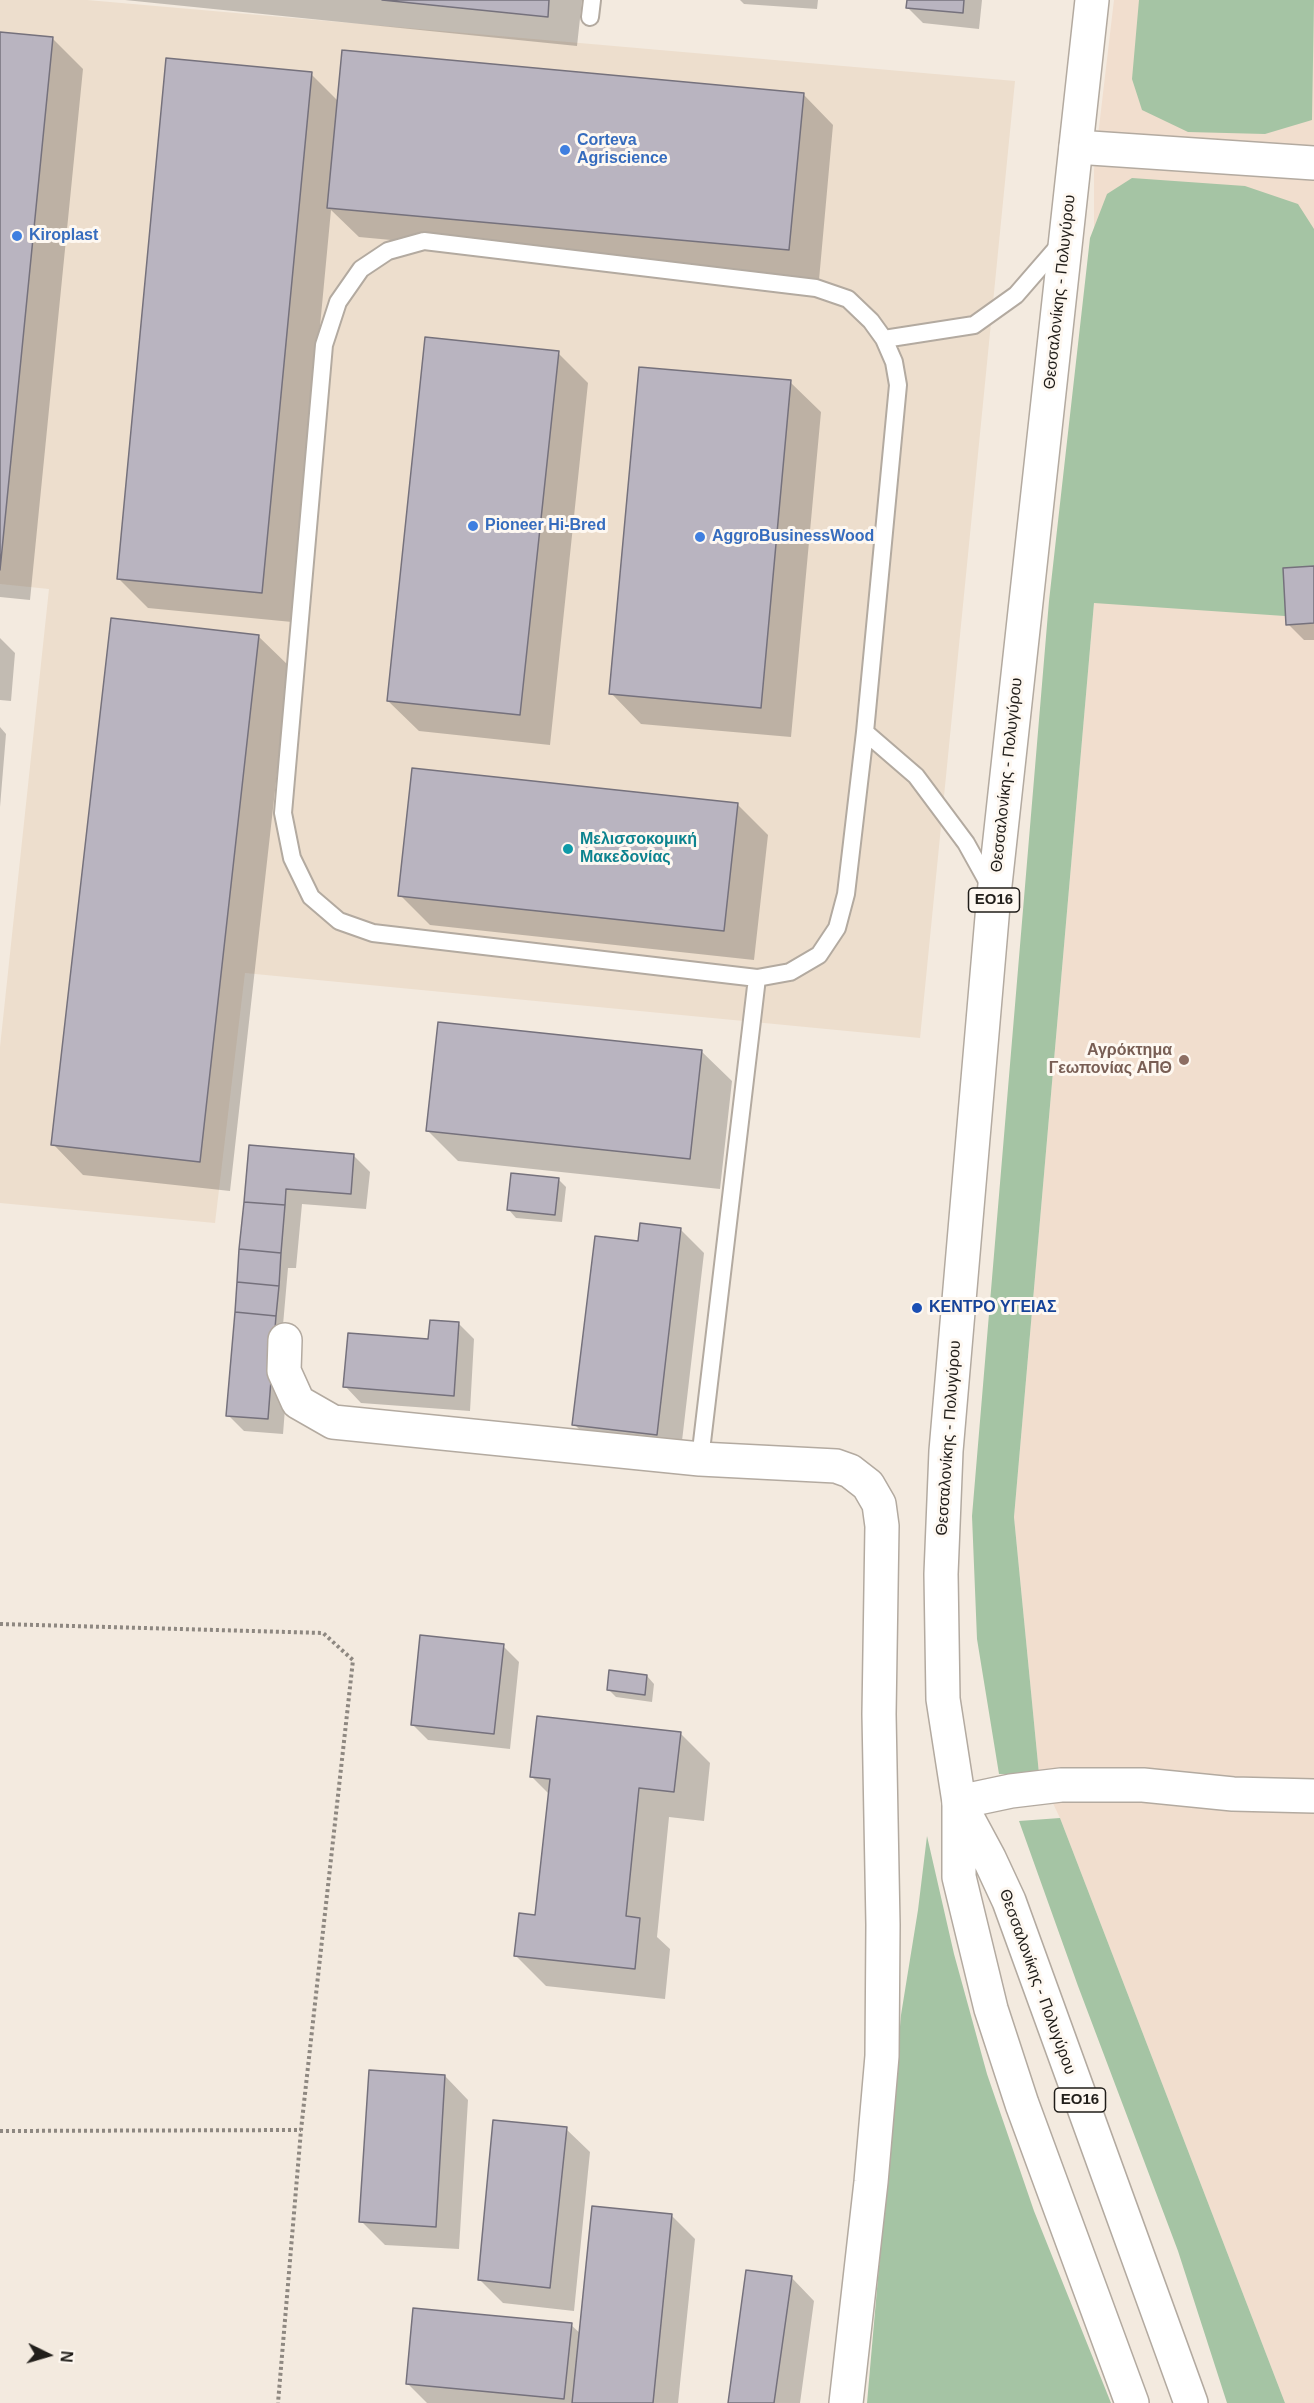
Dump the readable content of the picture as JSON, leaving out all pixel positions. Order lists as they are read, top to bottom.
{
  "streets": {
    "main road": ["Θεσσαλονίκης - Πολυγύρου", "ΕΟ16"]
  },
  "places": [
    "Corteva Agriscience",
    "Kiroplast",
    "Pioneer Hi-Bred",
    "AggroBusinessWood",
    "Μελισσοκομική Μακεδονίας",
    "Αγρόκτημα Γεωπονίας ΑΠΘ",
    "ΚΕΝΤΡΟ ΥΓΕΙΑΣ"
  ],
  "north": "right"
}
